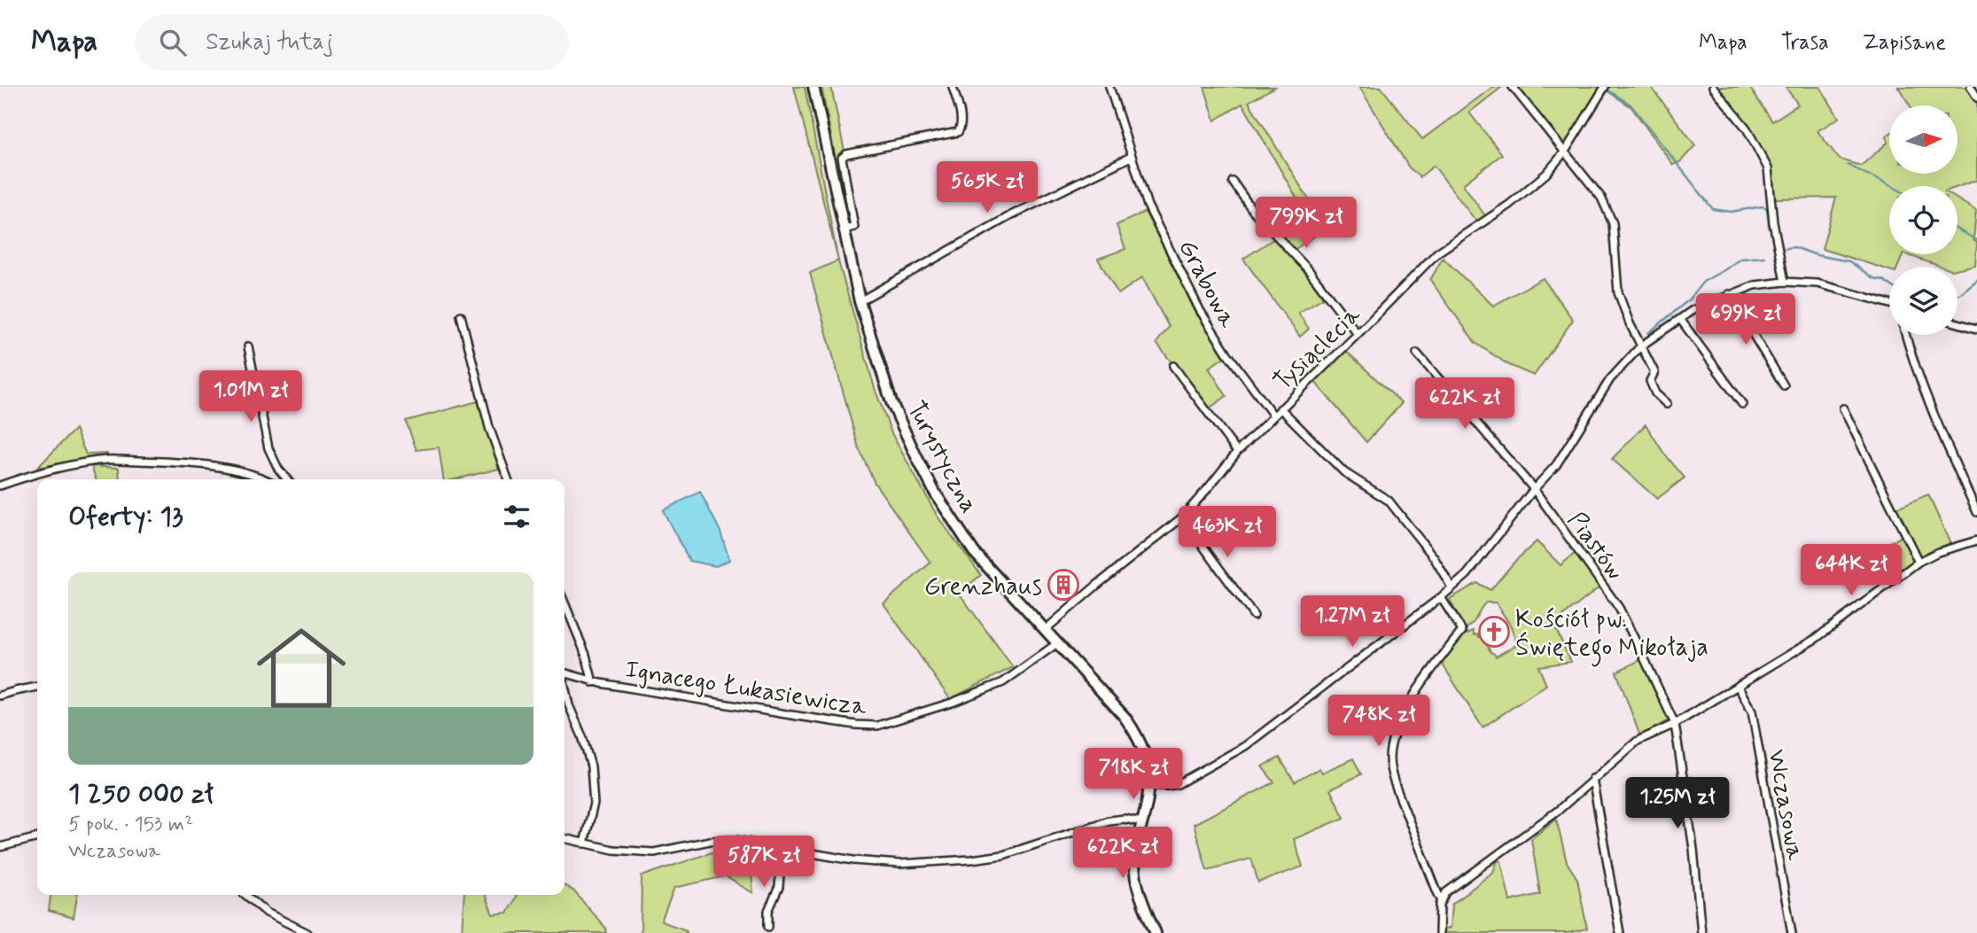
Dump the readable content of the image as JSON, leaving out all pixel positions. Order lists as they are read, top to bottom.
{
  "streets": {
    "main road": ["Turystyczna"],
    "street": [
      "Grabowa",
      "Tysiąclecia",
      "Piastów",
      "Ignacego Łukasiewicza",
      "Wczasowa"
    ]
  },
  "crossings": [
    ["Grabowa", "Tysiąclecia"],
    ["Tysiąclecia", "Turystyczna"],
    ["Turystyczna", "Ignacego Łukasiewicza"]
  ],
  "places": {
    "building": ["Grenzhaus"],
    "church": ["Kościół pw. Świętego Mikołaja"]
  },
  "north": "right",
  "page": {
    "header": "Mapa",
    "search": "Szukaj tutaj",
    "nav": ["Mapa", "Trasa", "Zapisane"],
    "price": [
      "565K zł",
      "799K zł",
      "699K zł",
      "1.01M zł",
      "622K zł",
      "463K zł",
      "644K zł",
      "1.27M zł",
      "748K zł",
      "718K zł",
      "1.25M zł",
      "622K zł",
      "587K zł"
    ],
    "heading": "Oferty: 13",
    "list": [
      {
        "name": "1 250 000 zł",
        "note": "5 pok. · 153 m² · Wczasowa"
      }
    ]
  }
}
